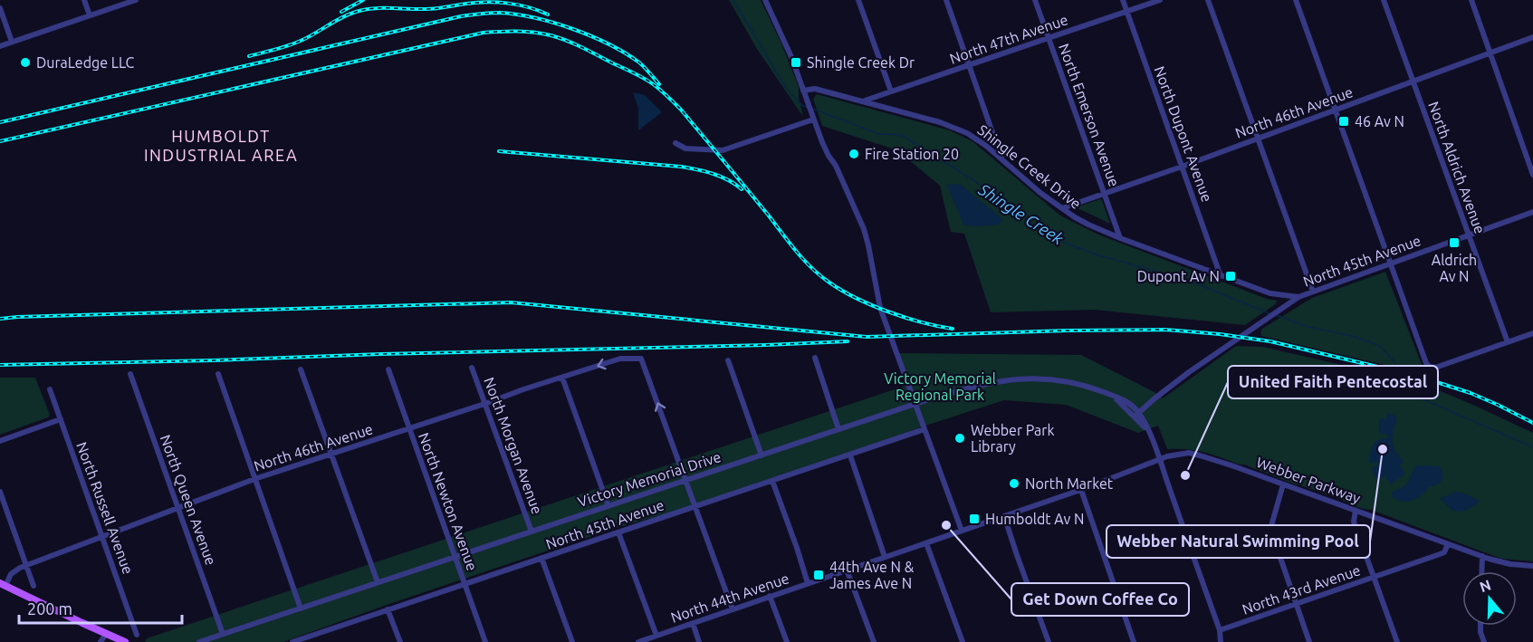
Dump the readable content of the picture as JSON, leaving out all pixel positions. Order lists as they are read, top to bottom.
{
  "streets": {
    "street": [
      "North 47th Avenue",
      "North 46th Avenue",
      "North Emerson Avenue",
      "North Dupont Avenue",
      "Shingle Creek Drive",
      "North Aldrich Avenue",
      "North 45th Avenue",
      "North Morgan Avenue",
      "Victory Memorial Drive",
      "Webber Parkway",
      "North Queen Avenue",
      "North Newton Avenue",
      "North Russell Avenue",
      "North 43rd Avenue",
      "North 44th Avenue"
    ]
  },
  "crossings": [
    ["North 47th Avenue", "North Emerson Avenue"],
    ["North 47th Avenue", "North Dupont Avenue"],
    ["North 47th Avenue", "Shingle Creek Drive"],
    ["North 46th Avenue", "North Emerson Avenue"],
    ["North 46th Avenue", "North Dupont Avenue"],
    ["North 46th Avenue", "Shingle Creek Drive"],
    ["North 46th Avenue", "North Aldrich Avenue"],
    ["North 46th Avenue", "North Morgan Avenue"],
    ["North 46th Avenue", "Victory Memorial Drive"],
    ["North 46th Avenue", "North Queen Avenue"],
    ["North 46th Avenue", "North Newton Avenue"],
    ["North 46th Avenue", "North Russell Avenue"],
    ["North Emerson Avenue", "Shingle Creek Drive"],
    ["North Dupont Avenue", "Shingle Creek Drive"],
    ["Shingle Creek Drive", "North 45th Avenue"],
    ["North Aldrich Avenue", "North 45th Avenue"],
    ["North 45th Avenue", "Victory Memorial Drive"],
    ["North 45th Avenue", "North Newton Avenue"],
    ["North Morgan Avenue", "Victory Memorial Drive"],
    ["Victory Memorial Drive", "North Queen Avenue"],
    ["Victory Memorial Drive", "North Newton Avenue"],
    ["Victory Memorial Drive", "North 44th Avenue"],
    ["Webber Parkway", "North 43rd Avenue"],
    ["Webber Parkway", "North 44th Avenue"]
  ],
  "districts": ["HUMBOLDT INDUSTRIAL AREA"],
  "water": ["Shingle Creek"],
  "parks": ["Victory Memorial Regional Park"],
  "places": {
    "other": [
      "DuraLedge LLC",
      "Fire Station 20",
      "Webber Park Library",
      "Webber Natural Swimming Pool",
      "United Faith Pentecostal",
      "North Market",
      "Get Down Coffee Co"
    ],
    "transit": [
      "Shingle Creek Dr",
      "46 Av N",
      "Aldrich Av N",
      "Dupont Av N",
      "Humboldt Av N",
      "44th Ave N & James Ave N"
    ]
  },
  "scale_bar": "200 m",
  "north": "top"
}
